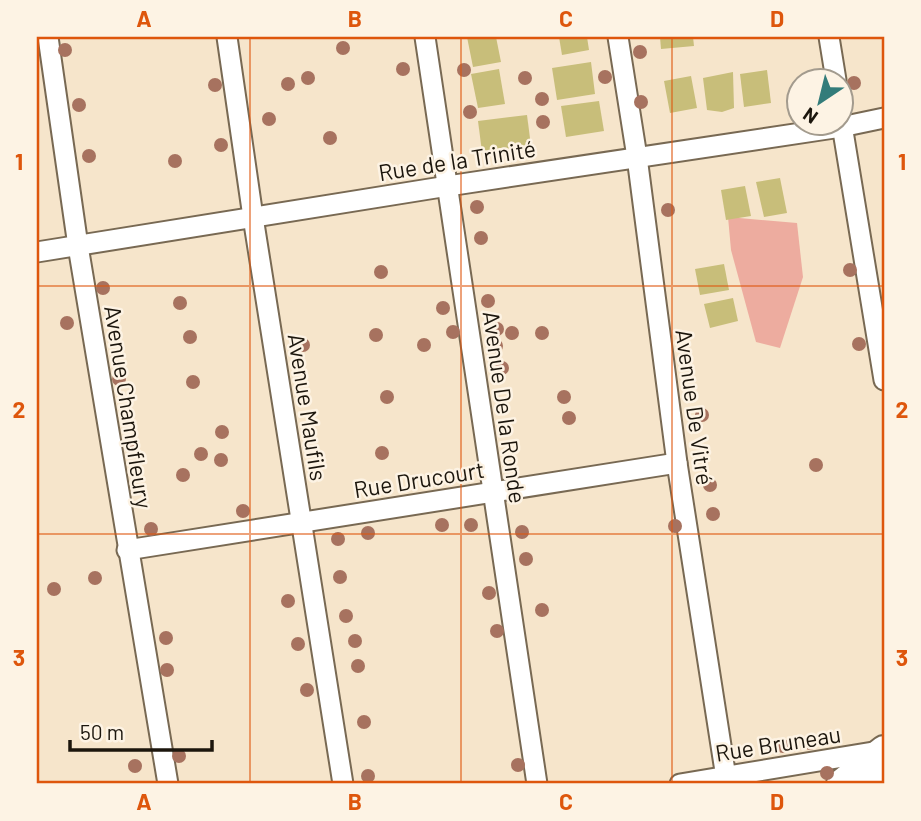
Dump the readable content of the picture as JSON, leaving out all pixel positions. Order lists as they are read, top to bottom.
{
  "streets": {
    "street": [
      "Rue de la Trinité",
      "Avenue Champfleury",
      "Avenue Maufils",
      "Avenue De la Ronde",
      "Avenue De Vitré",
      "Rue Drucourt",
      "Rue Bruneau"
    ]
  },
  "crossings": [
    ["Rue de la Trinité", "Avenue Champfleury"],
    ["Rue de la Trinité", "Avenue Maufils"],
    ["Rue de la Trinité", "Avenue De la Ronde"],
    ["Rue de la Trinité", "Avenue De Vitré"],
    ["Avenue Champfleury", "Rue Drucourt"],
    ["Avenue Maufils", "Rue Drucourt"],
    ["Avenue De la Ronde", "Rue Drucourt"],
    ["Avenue De Vitré", "Rue Drucourt"],
    ["Avenue De Vitré", "Rue Bruneau"]
  ],
  "scale_bar": "50 m",
  "north": "bottom left",
  "grid": {
    "columns": [
      "A",
      "B",
      "C",
      "D"
    ],
    "rows": ["1", "2", "3"]
  }
}
